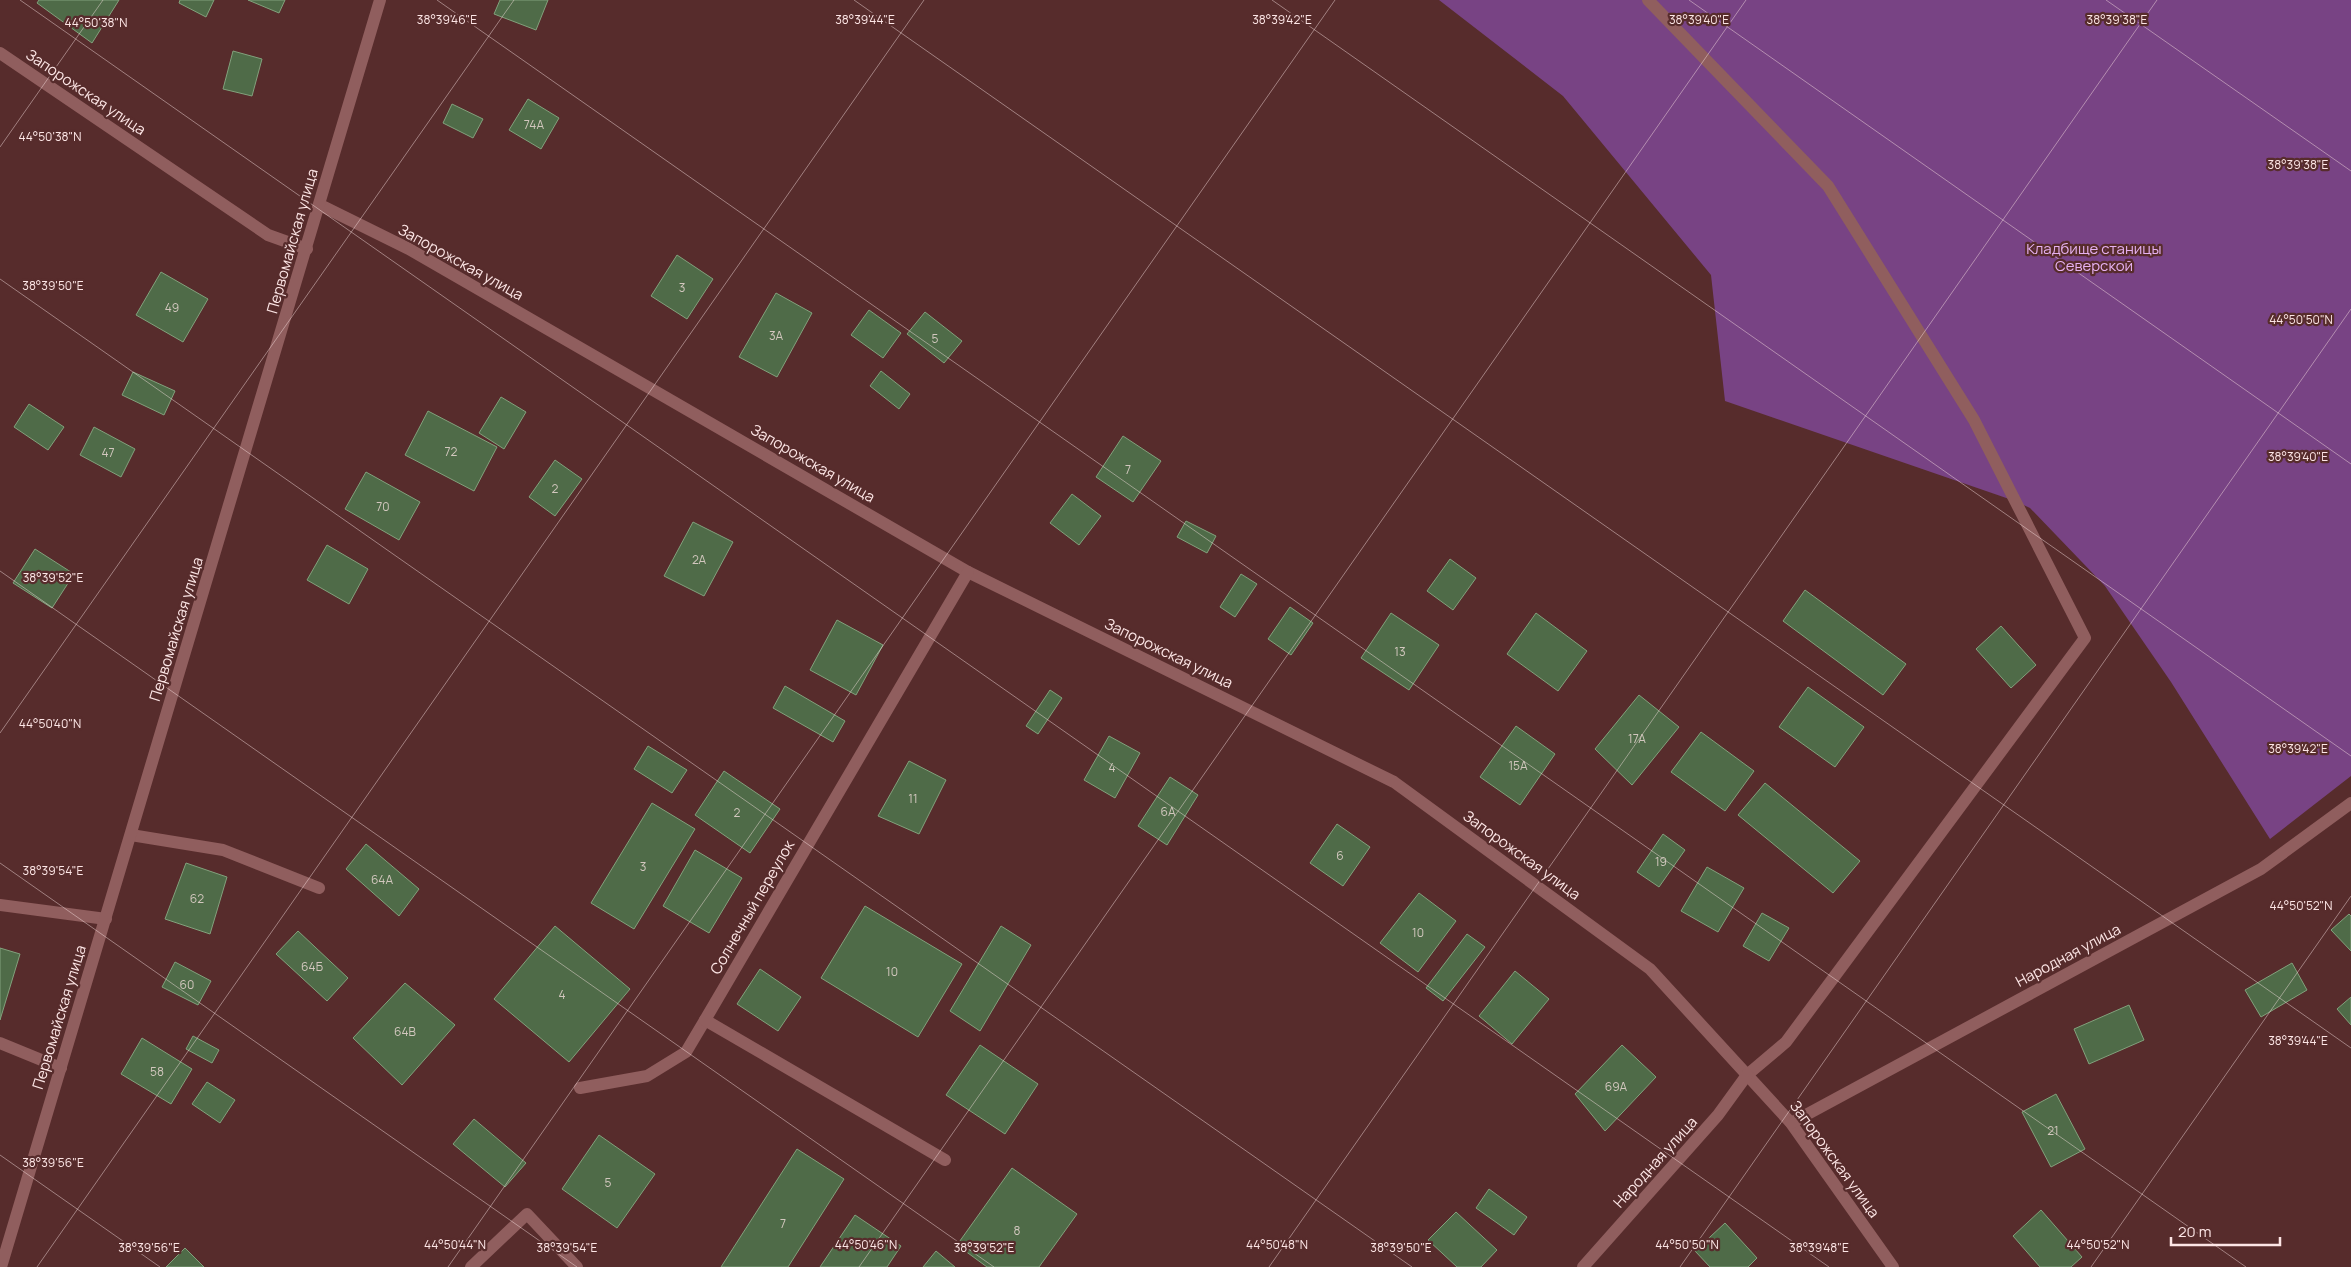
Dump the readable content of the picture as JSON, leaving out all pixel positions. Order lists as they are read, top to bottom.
{
  "streets": {
    "street": [
      "Запорожская улица",
      "Первомайская улица",
      "Солнечный переулок",
      "Народная улица"
    ]
  },
  "crossings": [
    ["Запорожская улица", "Первомайская улица"],
    ["Запорожская улица", "Солнечный переулок"],
    ["Запорожская улица", "Народная улица"]
  ],
  "parks": ["Кладбище станицы Северской"],
  "house_numbers": [
    "74А",
    "3",
    "49",
    "3А",
    "5",
    "72",
    "47",
    "7",
    "2",
    "70",
    "2А",
    "13",
    "17А",
    "15А",
    "4",
    "11",
    "6А",
    "2",
    "6",
    "19",
    "3",
    "64А",
    "62",
    "10",
    "64Б",
    "10",
    "60",
    "4",
    "64В",
    "58",
    "69А",
    "21",
    "5",
    "7",
    "8"
  ],
  "scale_bar": "20 m",
  "coordinates": [
    "38°39'40\"E",
    "38°39'46\"E",
    "38°39'44\"E",
    "38°39'42\"E",
    "38°39'38\"E",
    "44°50'38\"N",
    "38°39'50\"E",
    "44°50'50\"N",
    "38°39'52\"E",
    "44°50'40\"N",
    "38°39'54\"E",
    "44°50'52\"N",
    "38°39'56\"E",
    "44°50'44\"N",
    "44°50'46\"N",
    "44°50'48\"N",
    "38°39'48\"E"
  ]
}
